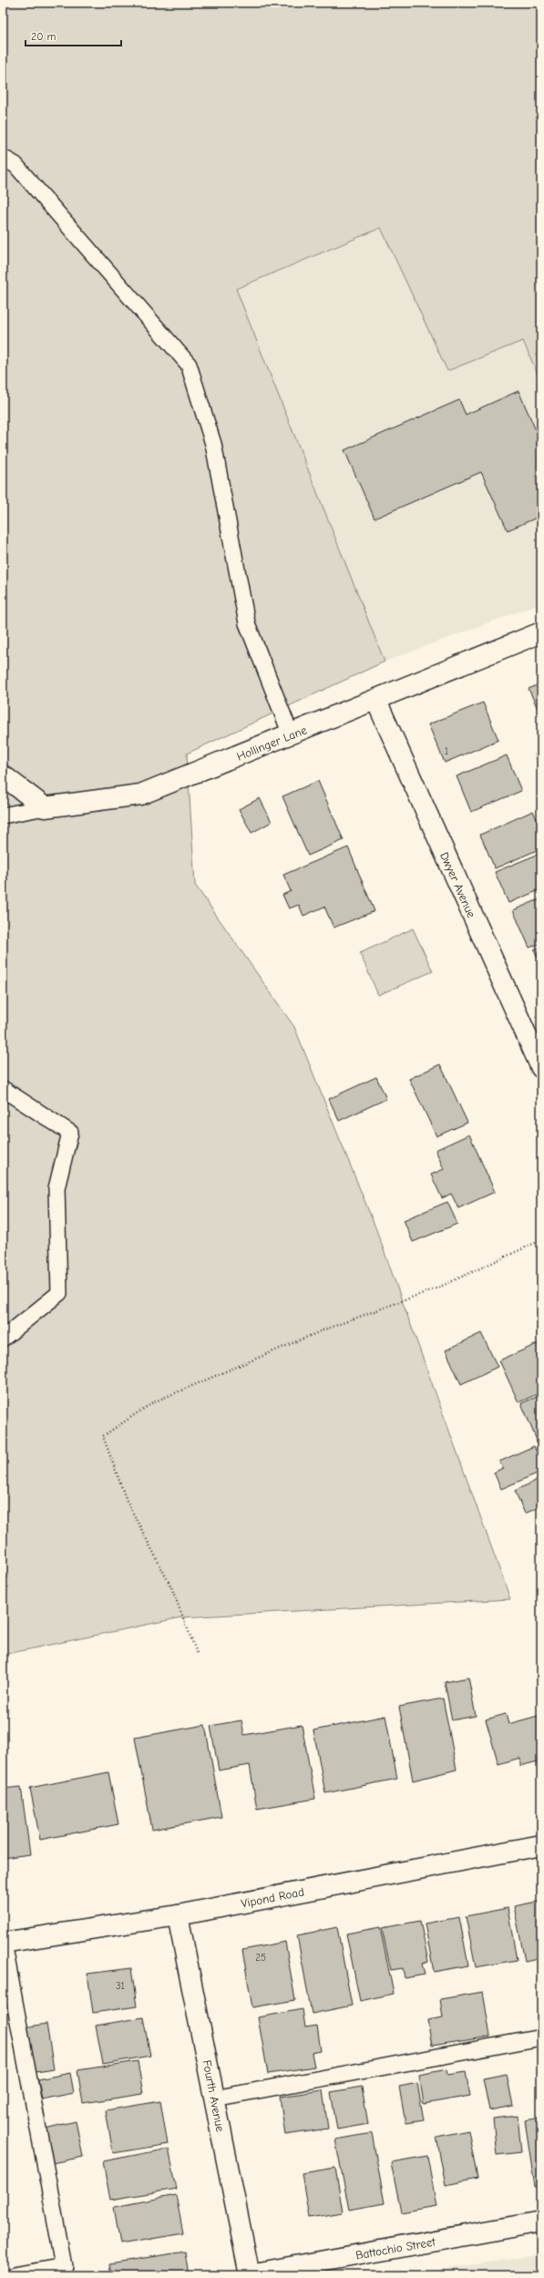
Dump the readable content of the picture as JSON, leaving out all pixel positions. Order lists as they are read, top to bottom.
{
  "streets": {
    "street": [
      "Hollinger Lane",
      "Dwyer Avenue",
      "Vipond Road",
      "Fourth Avenue",
      "Battochio Street"
    ]
  },
  "crossings": [
    ["Hollinger Lane", "Dwyer Avenue"],
    ["Vipond Road", "Fourth Avenue"],
    ["Fourth Avenue", "Battochio Street"]
  ],
  "house_numbers": ["1", "25", "31"],
  "scale_bar": "20 m"
}
